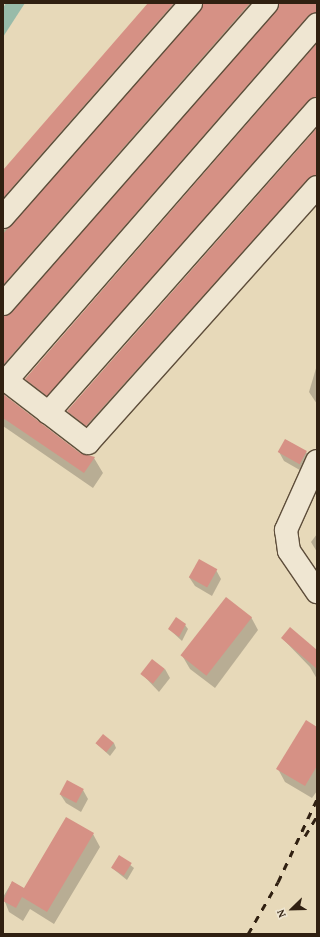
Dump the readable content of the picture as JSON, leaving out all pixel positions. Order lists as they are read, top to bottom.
{
  "north": "bottom left"
}
